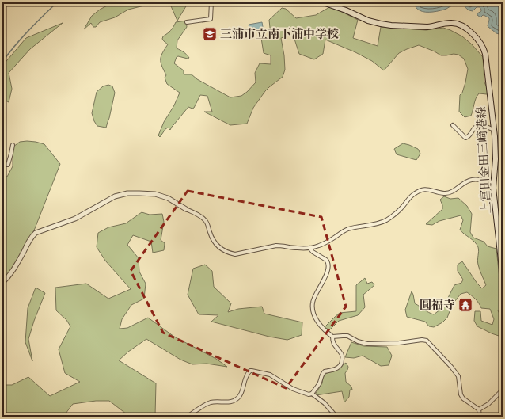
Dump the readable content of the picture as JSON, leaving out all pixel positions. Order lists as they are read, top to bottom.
{
  "streets": {
    "main road": ["上宮田金田三崎港線"]
  },
  "places": {
    "school or university": ["三浦市立南下浦中学校"],
    "temple": ["圓福寺"]
  }
}
